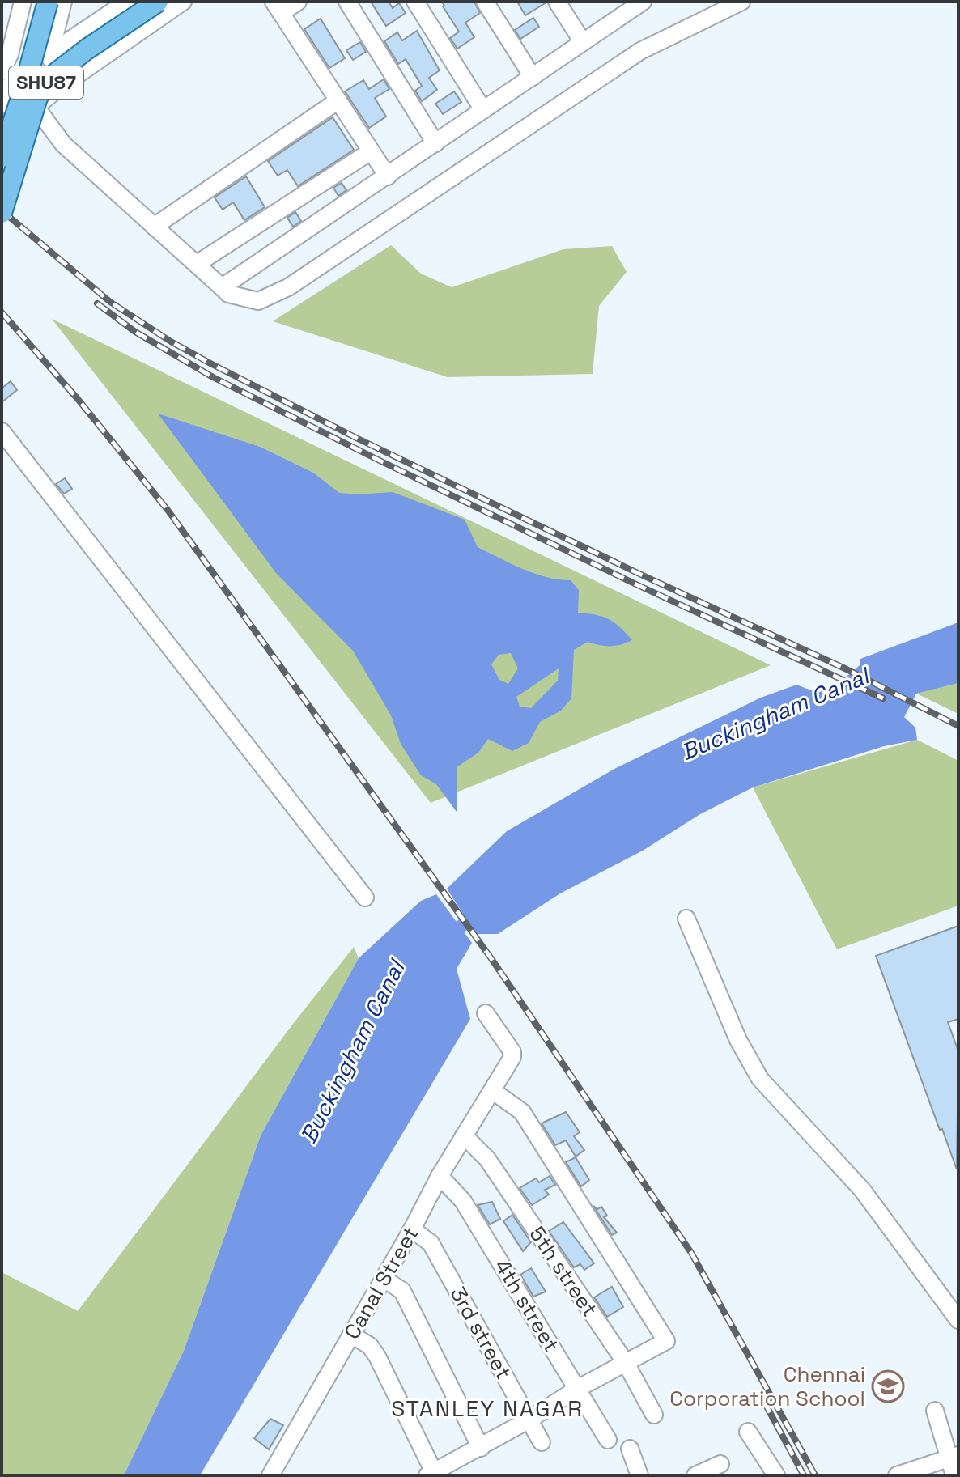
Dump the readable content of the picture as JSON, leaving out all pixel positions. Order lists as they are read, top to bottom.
{
  "streets": {
    "main road": ["SHU87"],
    "street": [
      "5th street",
      "Canal Street",
      "4th street",
      "3rd street"
    ]
  },
  "crossings": [
    ["5th street", "Canal Street"],
    ["Canal Street", "4th street"],
    ["Canal Street", "3rd street"]
  ],
  "districts": ["STANLEY NAGAR"],
  "water": ["Buckingham Canal"],
  "places": {
    "school or university": ["Chennai Corporation School"]
  }
}
